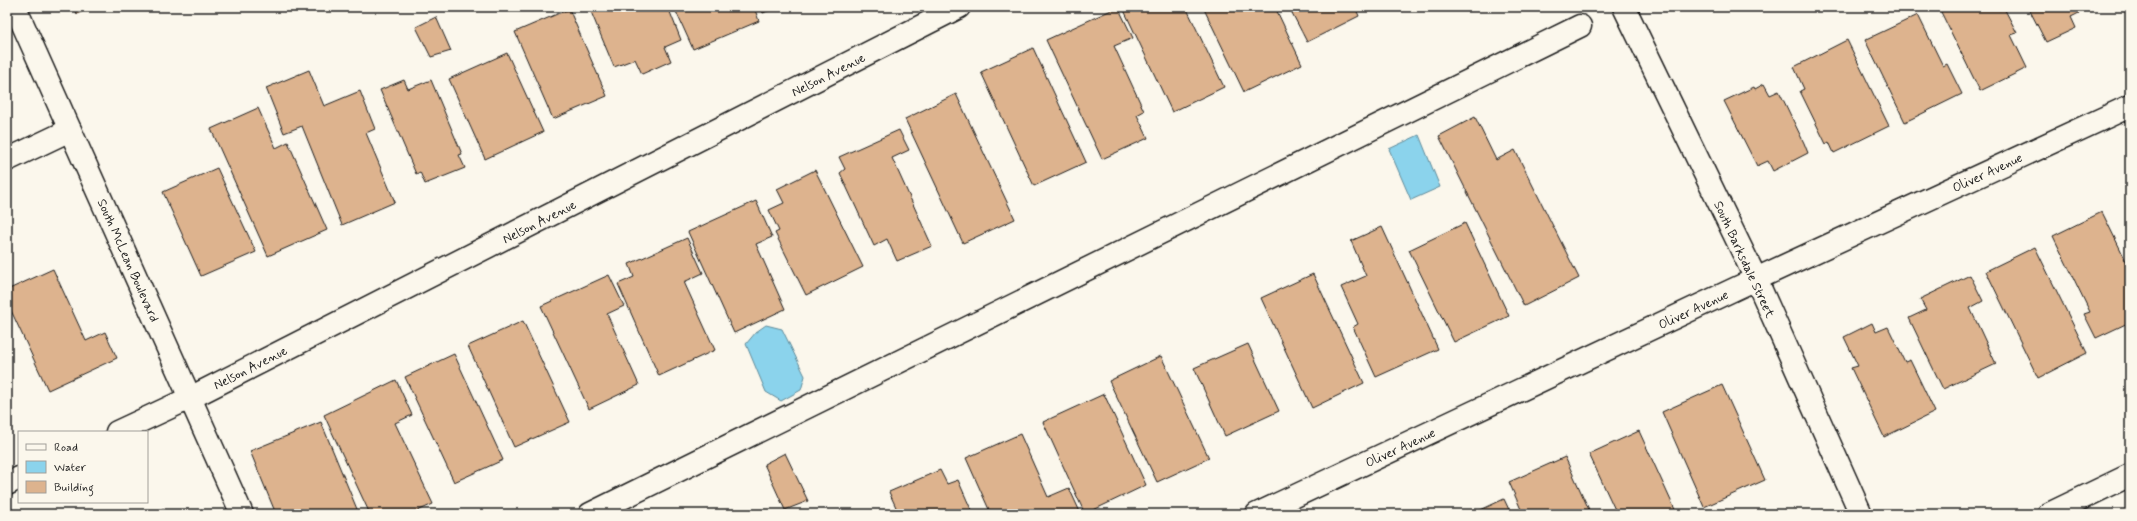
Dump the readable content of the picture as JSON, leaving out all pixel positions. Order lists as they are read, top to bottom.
{
  "streets": {
    "street": [
      "Nelson Avenue",
      "Oliver Avenue",
      "South Barksdale Street",
      "South McLean Boulevard"
    ]
  },
  "crossings": [
    ["Nelson Avenue", "South McLean Boulevard"],
    ["Oliver Avenue", "South Barksdale Street"]
  ],
  "legend": ["Road", "Water", "Building"]
}
